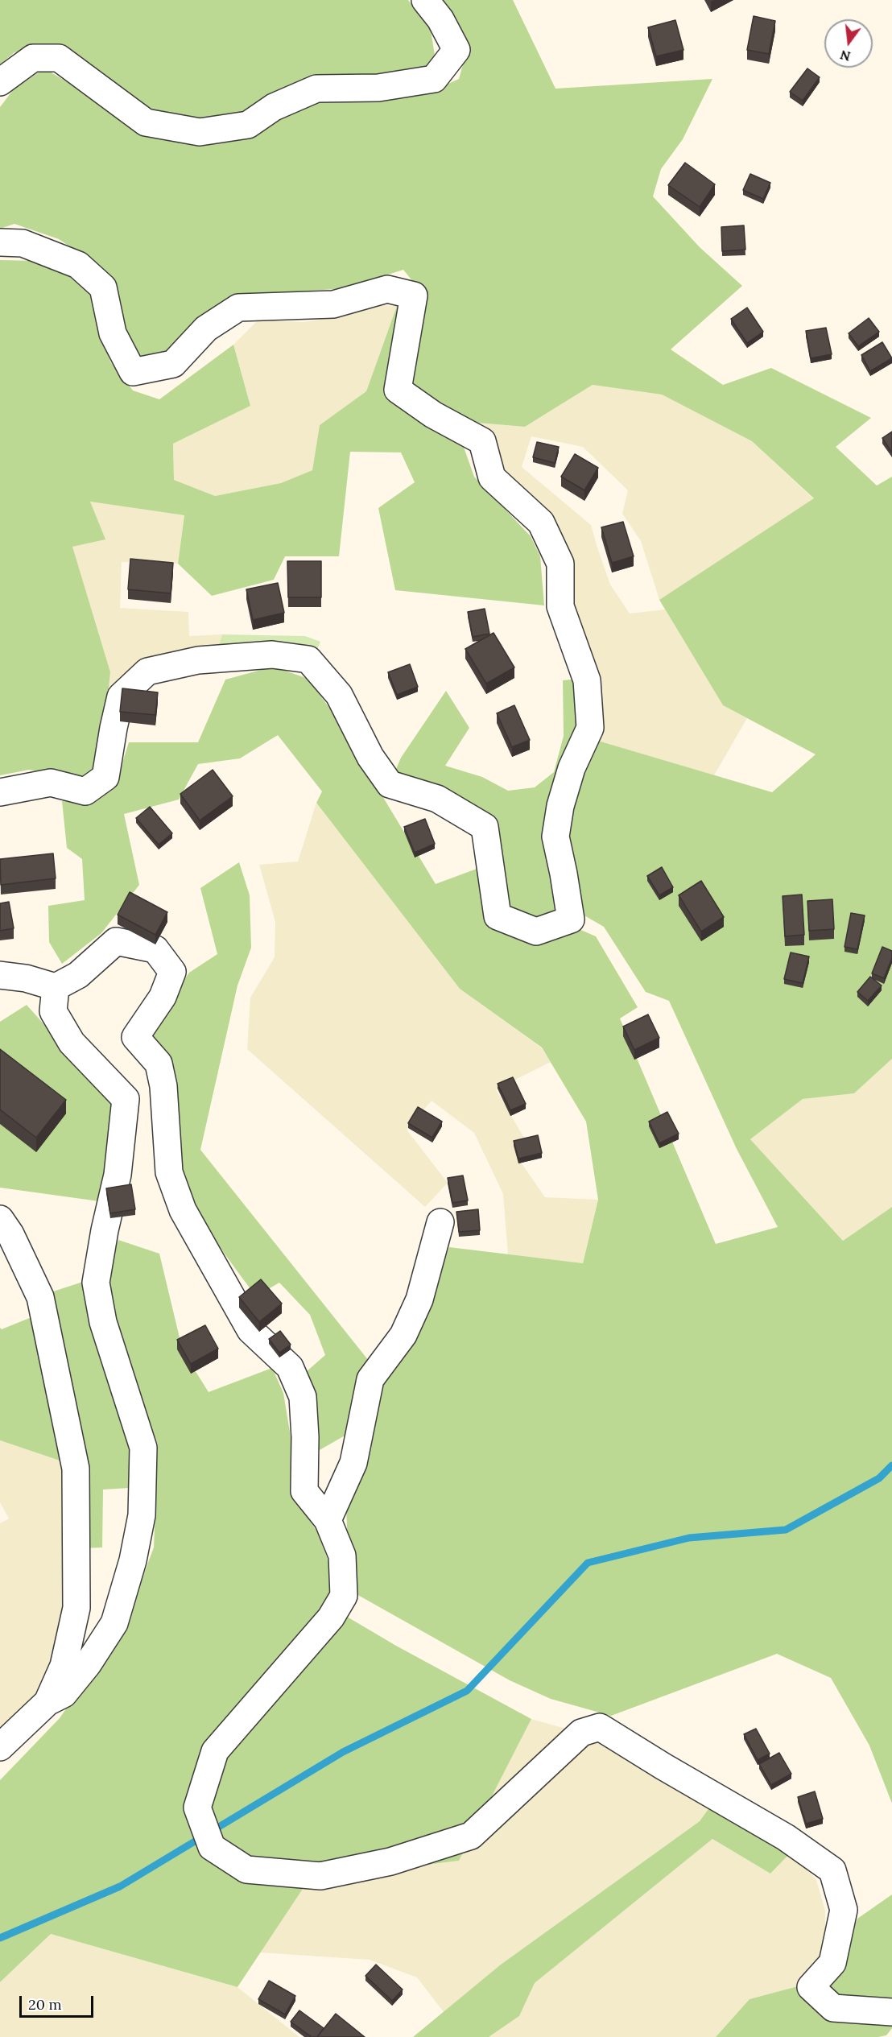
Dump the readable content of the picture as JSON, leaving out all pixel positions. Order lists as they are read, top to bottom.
{
  "scale_bar": "20 m",
  "north": "bottom"
}
